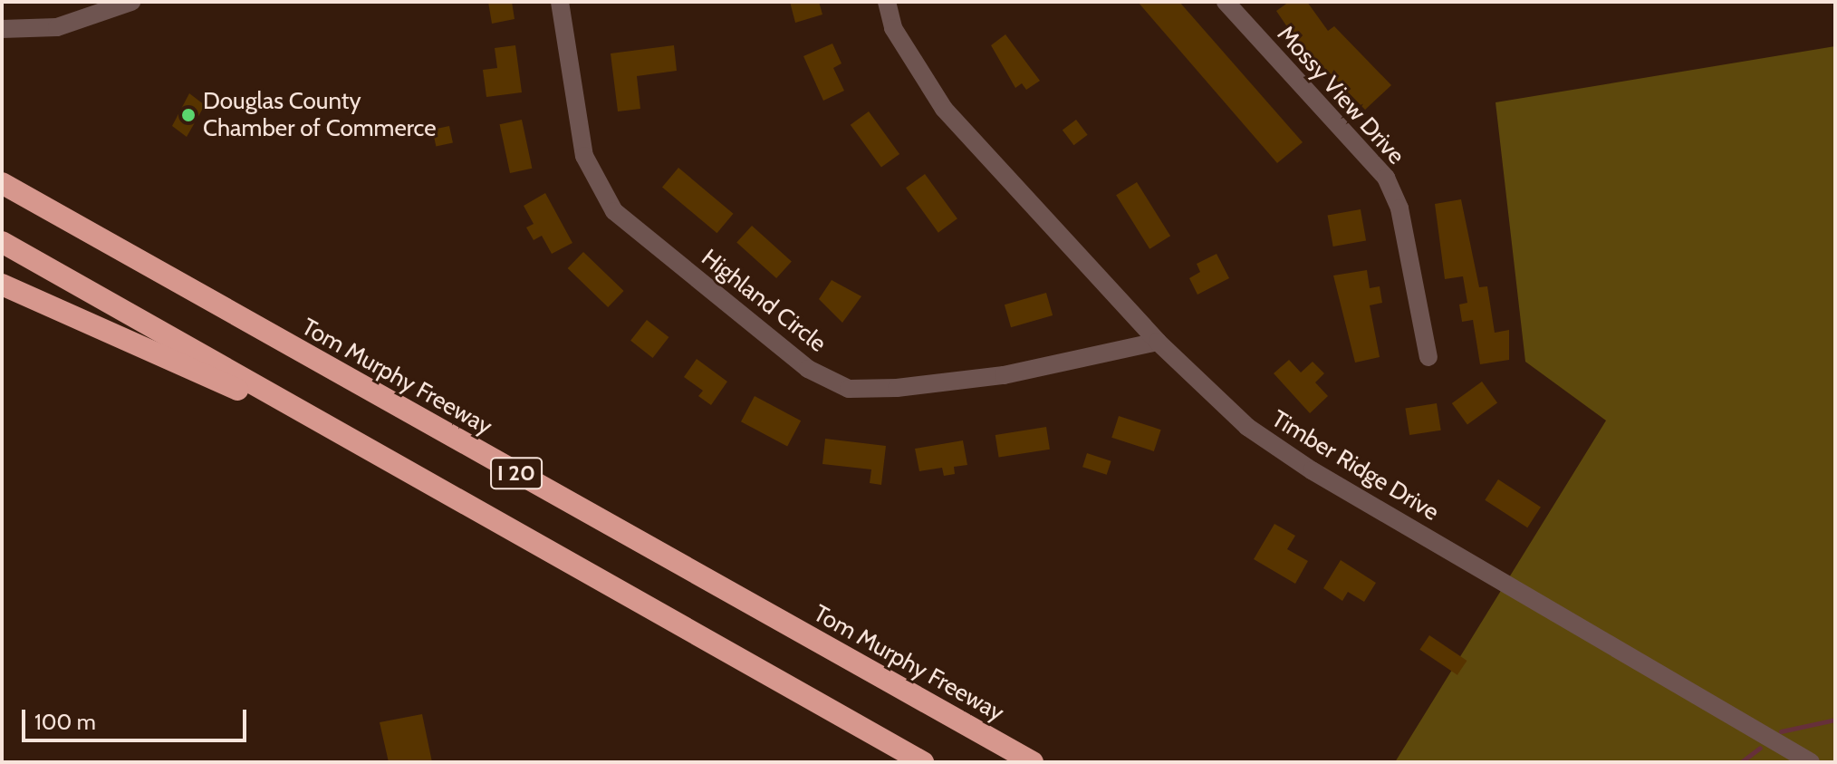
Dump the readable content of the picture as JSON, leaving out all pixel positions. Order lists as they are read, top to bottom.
{
  "streets": {
    "highway": ["Tom Murphy Freeway", "I 20"],
    "street": ["Mossy View Drive", "Highland Circle", "Timber Ridge Drive"]
  },
  "crossings": [
    ["Highland Circle", "Timber Ridge Drive"]
  ],
  "places": ["Douglas County Chamber of Commerce"],
  "scale_bar": "100 m"
}
